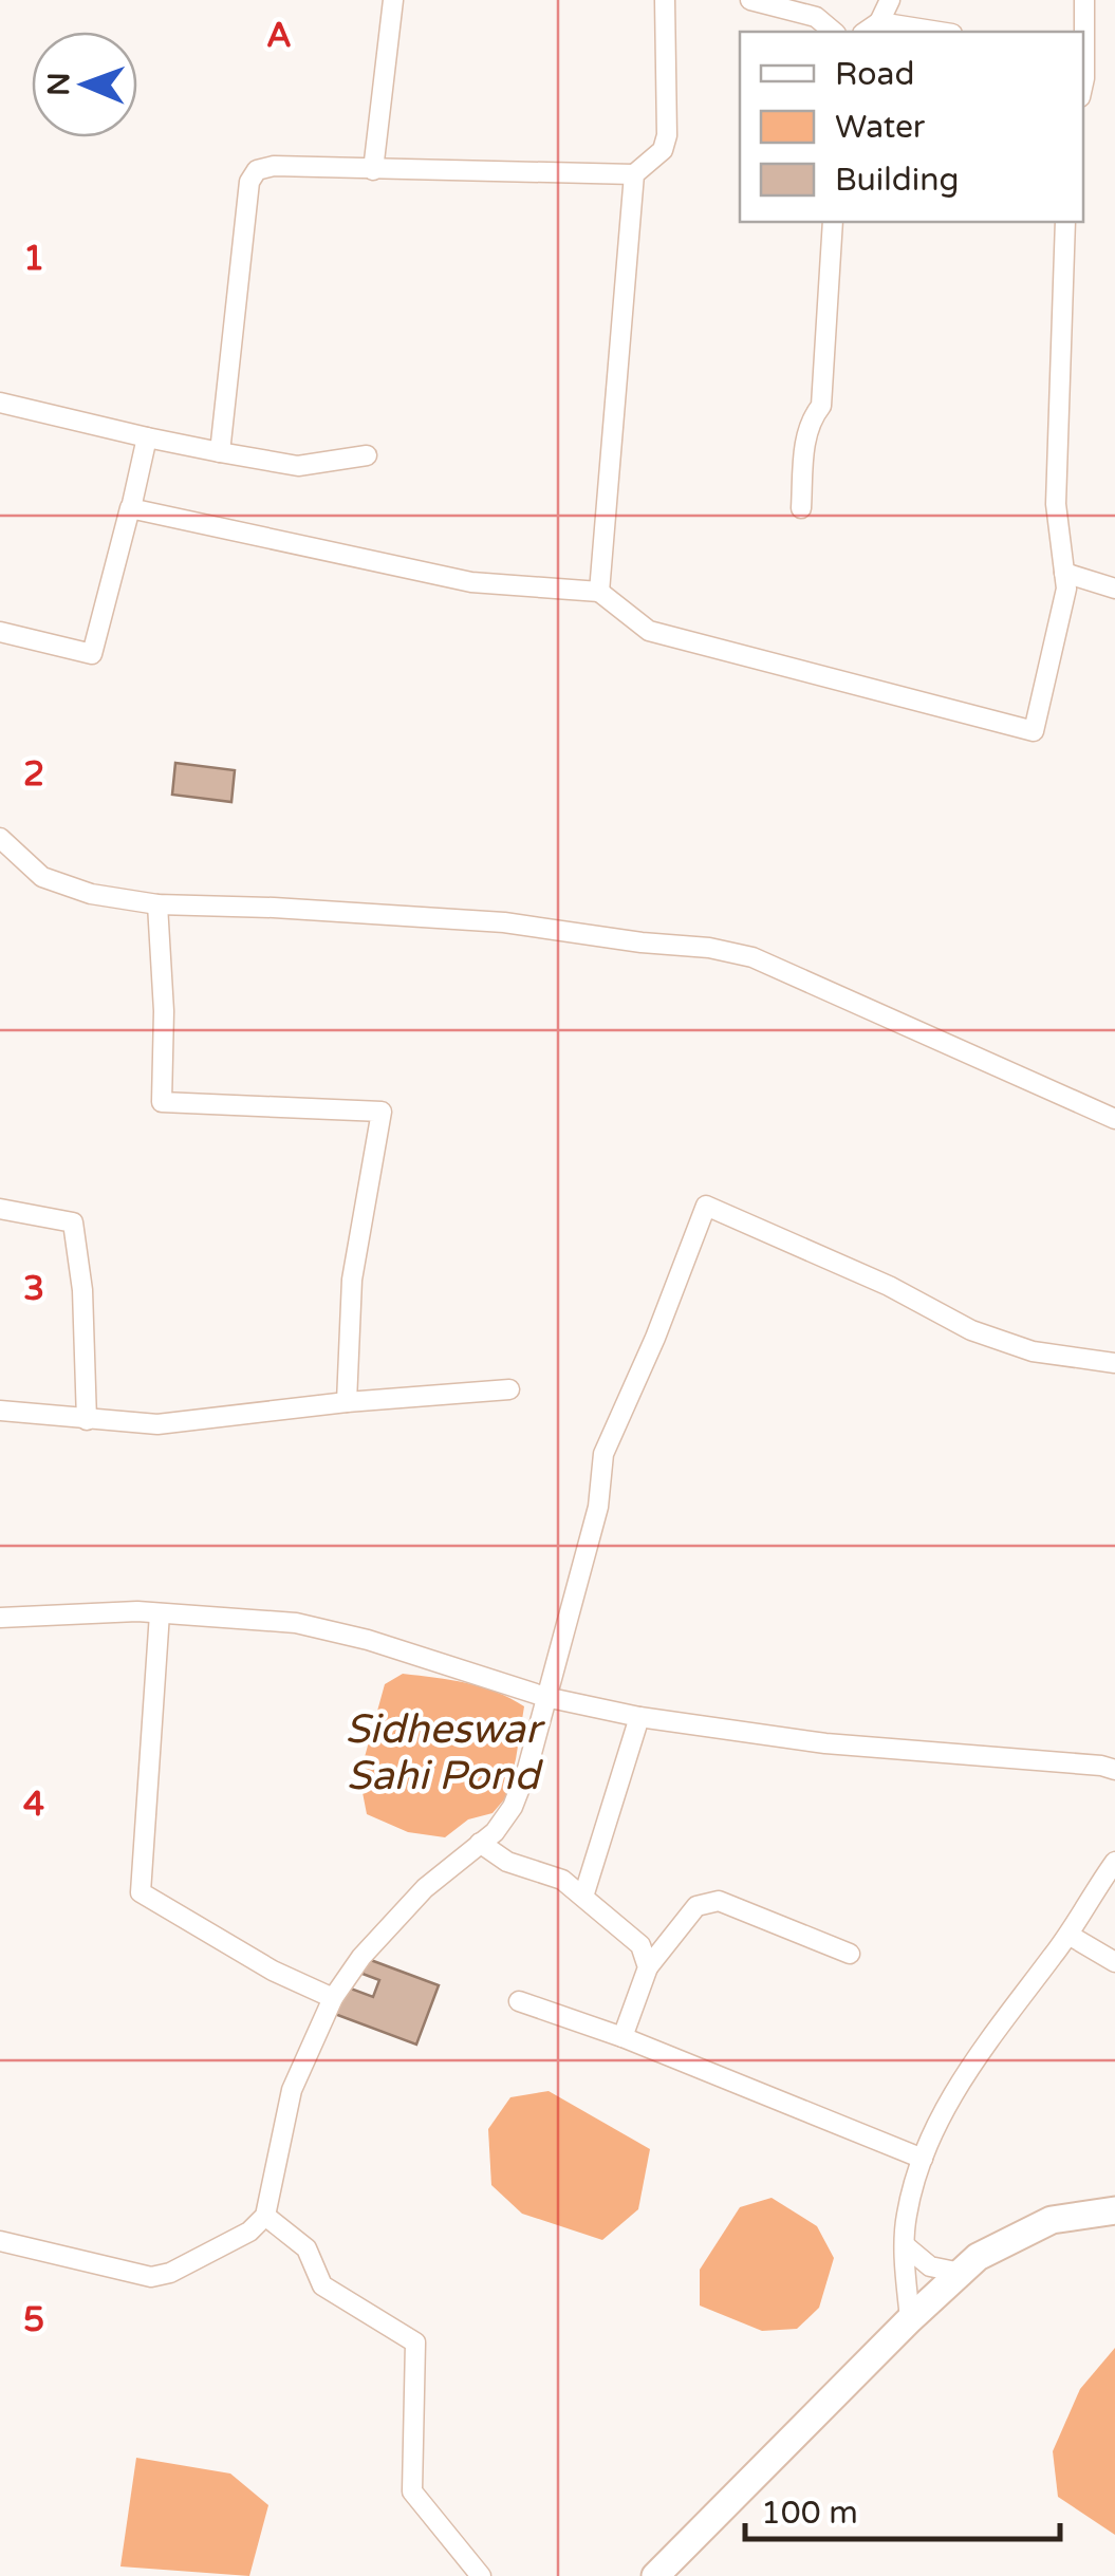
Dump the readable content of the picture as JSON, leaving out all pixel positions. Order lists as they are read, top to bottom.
{
  "water": ["Sidheswar Sahi Pond"],
  "legend": ["Road", "Water", "Building"],
  "scale_bar": "100 m",
  "north": "left",
  "grid": {
    "columns": ["A"],
    "rows": [
      "1",
      "2",
      "3",
      "4",
      "5"
    ]
  }
}
